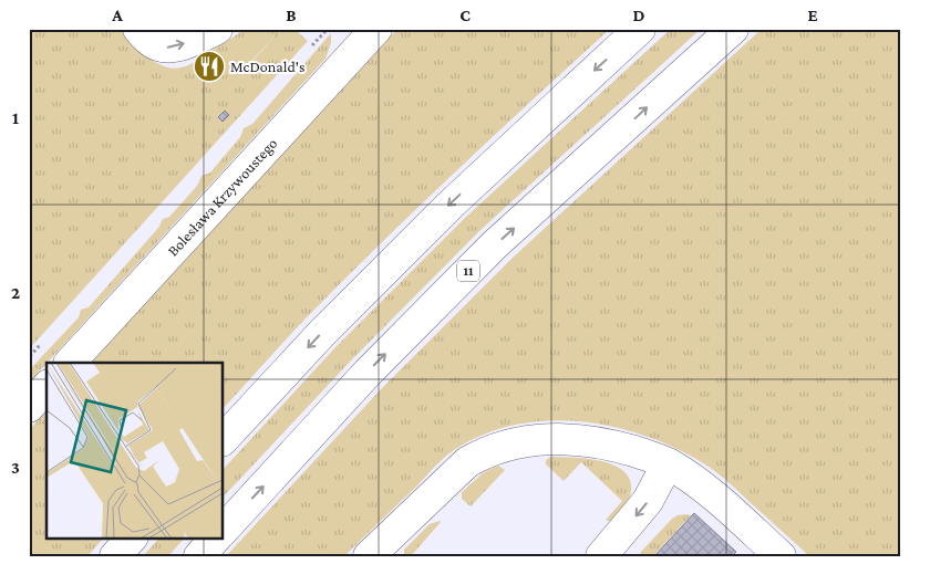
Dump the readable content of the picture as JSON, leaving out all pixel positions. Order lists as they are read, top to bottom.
{
  "streets": {
    "main road": ["Bolesława Krzywoustego", "11"]
  },
  "places": {
    "restaurant": ["McDonald's"]
  },
  "grid": {
    "columns": [
      "A",
      "B",
      "C",
      "D",
      "E"
    ],
    "rows": ["1", "2", "3"]
  }
}
